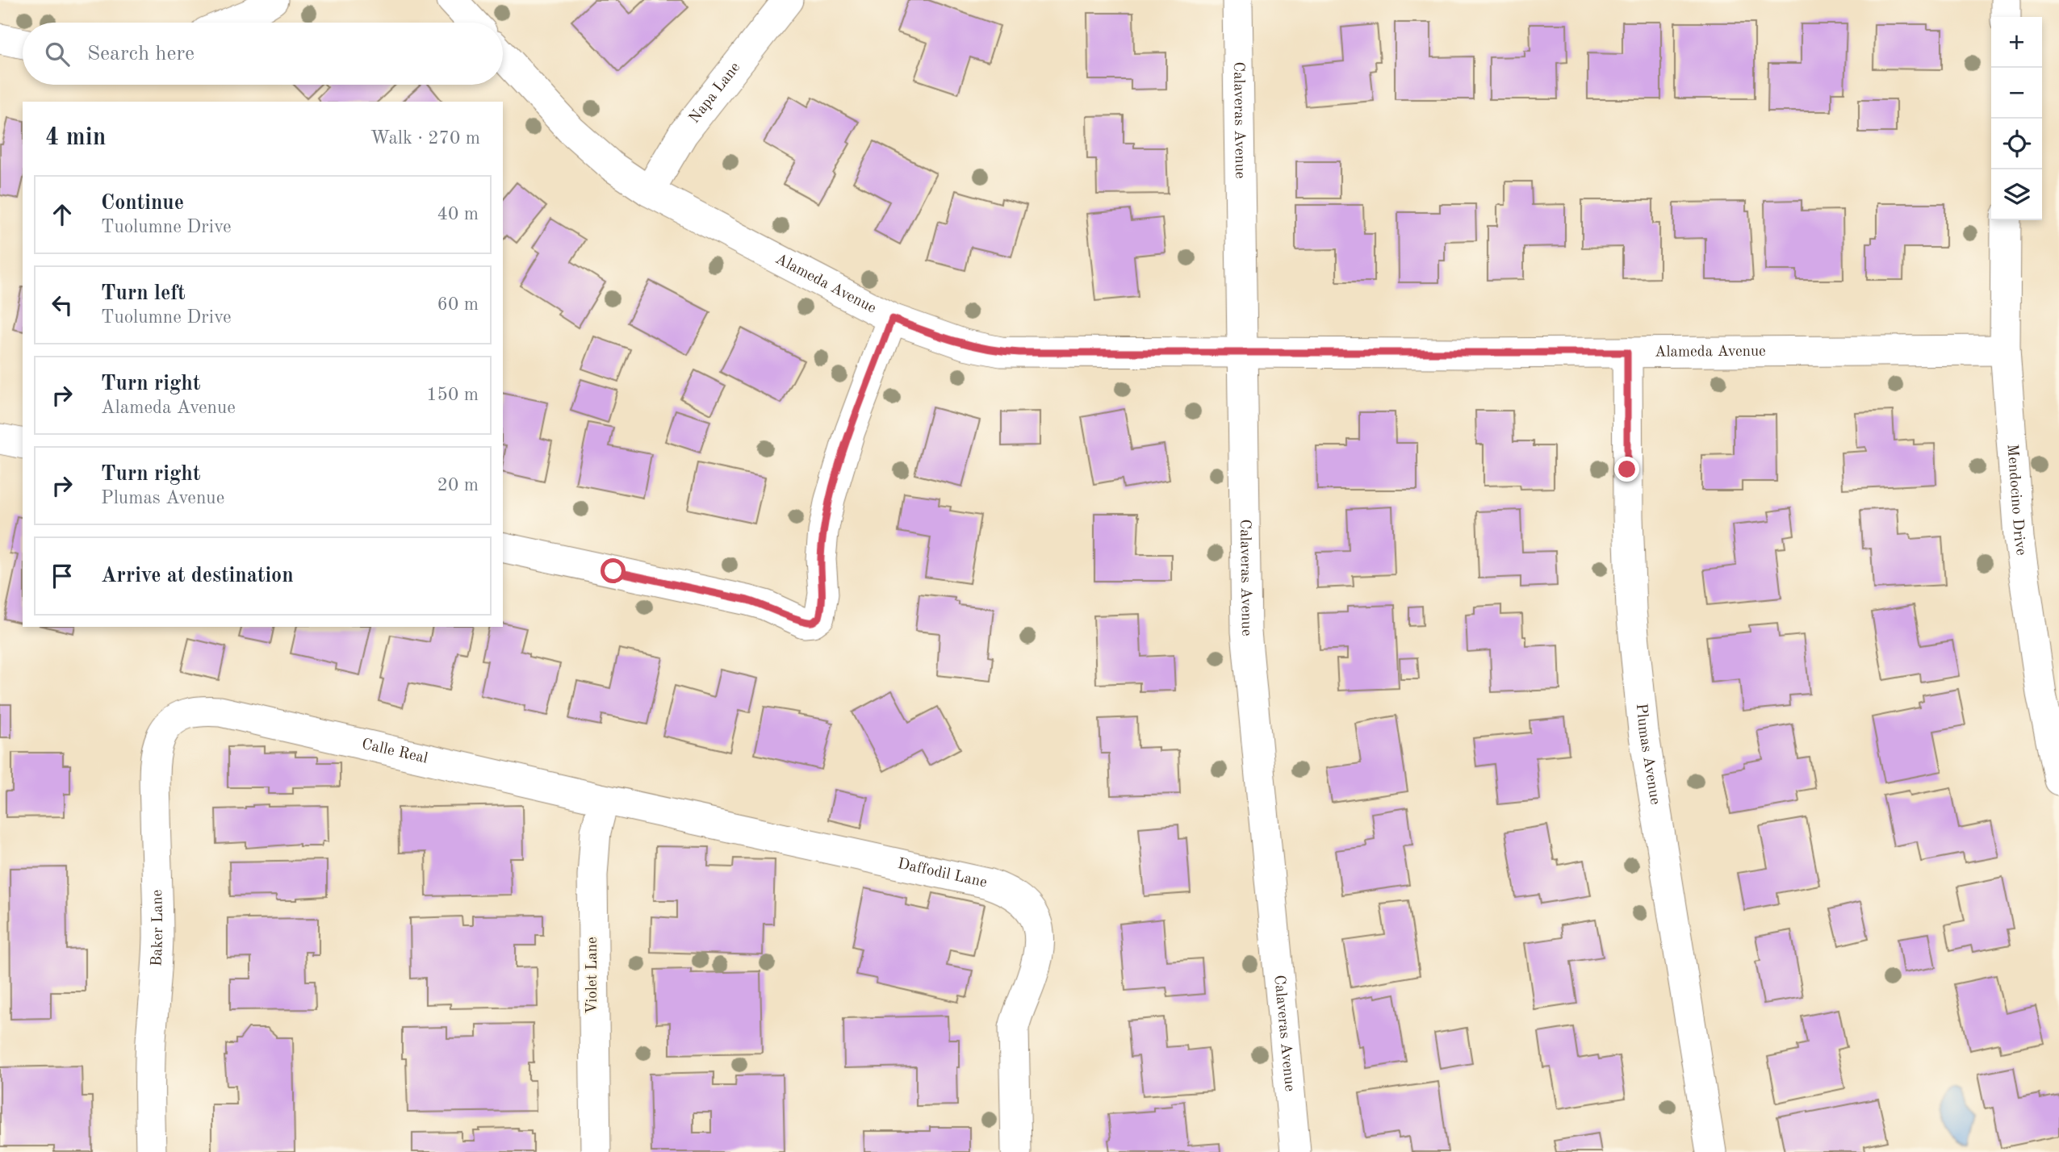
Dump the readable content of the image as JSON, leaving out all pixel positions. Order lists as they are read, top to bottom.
{
  "streets": {
    "street": [
      "Napa Lane",
      "Calaveras Avenue",
      "Alameda Avenue",
      "Mendocino Drive",
      "Calle Real",
      "Plumas Avenue",
      "Daffodil Lane",
      "Baker Lane",
      "Violet Lane"
    ]
  },
  "crossings": [
    ["Napa Lane", "Alameda Avenue"],
    ["Calaveras Avenue", "Alameda Avenue"],
    ["Alameda Avenue", "Mendocino Drive"],
    ["Alameda Avenue", "Plumas Avenue"],
    ["Calle Real", "Daffodil Lane"],
    ["Calle Real", "Baker Lane"],
    ["Calle Real", "Violet Lane"],
    ["Daffodil Lane", "Violet Lane"]
  ],
  "page": {
    "map_buttons": ["+", "−"],
    "search": "Search here",
    "heading": ["4 min", "Walk · 270 m"],
    "list": [
      ["Continue", "Tuolumne Drive", "40 m"],
      ["Turn left", "Tuolumne Drive", "60 m"],
      ["Turn right", "Alameda Avenue", "150 m"],
      ["Turn right", "Plumas Avenue", "20 m"],
      "Arrive at destination"
    ]
  }
}
